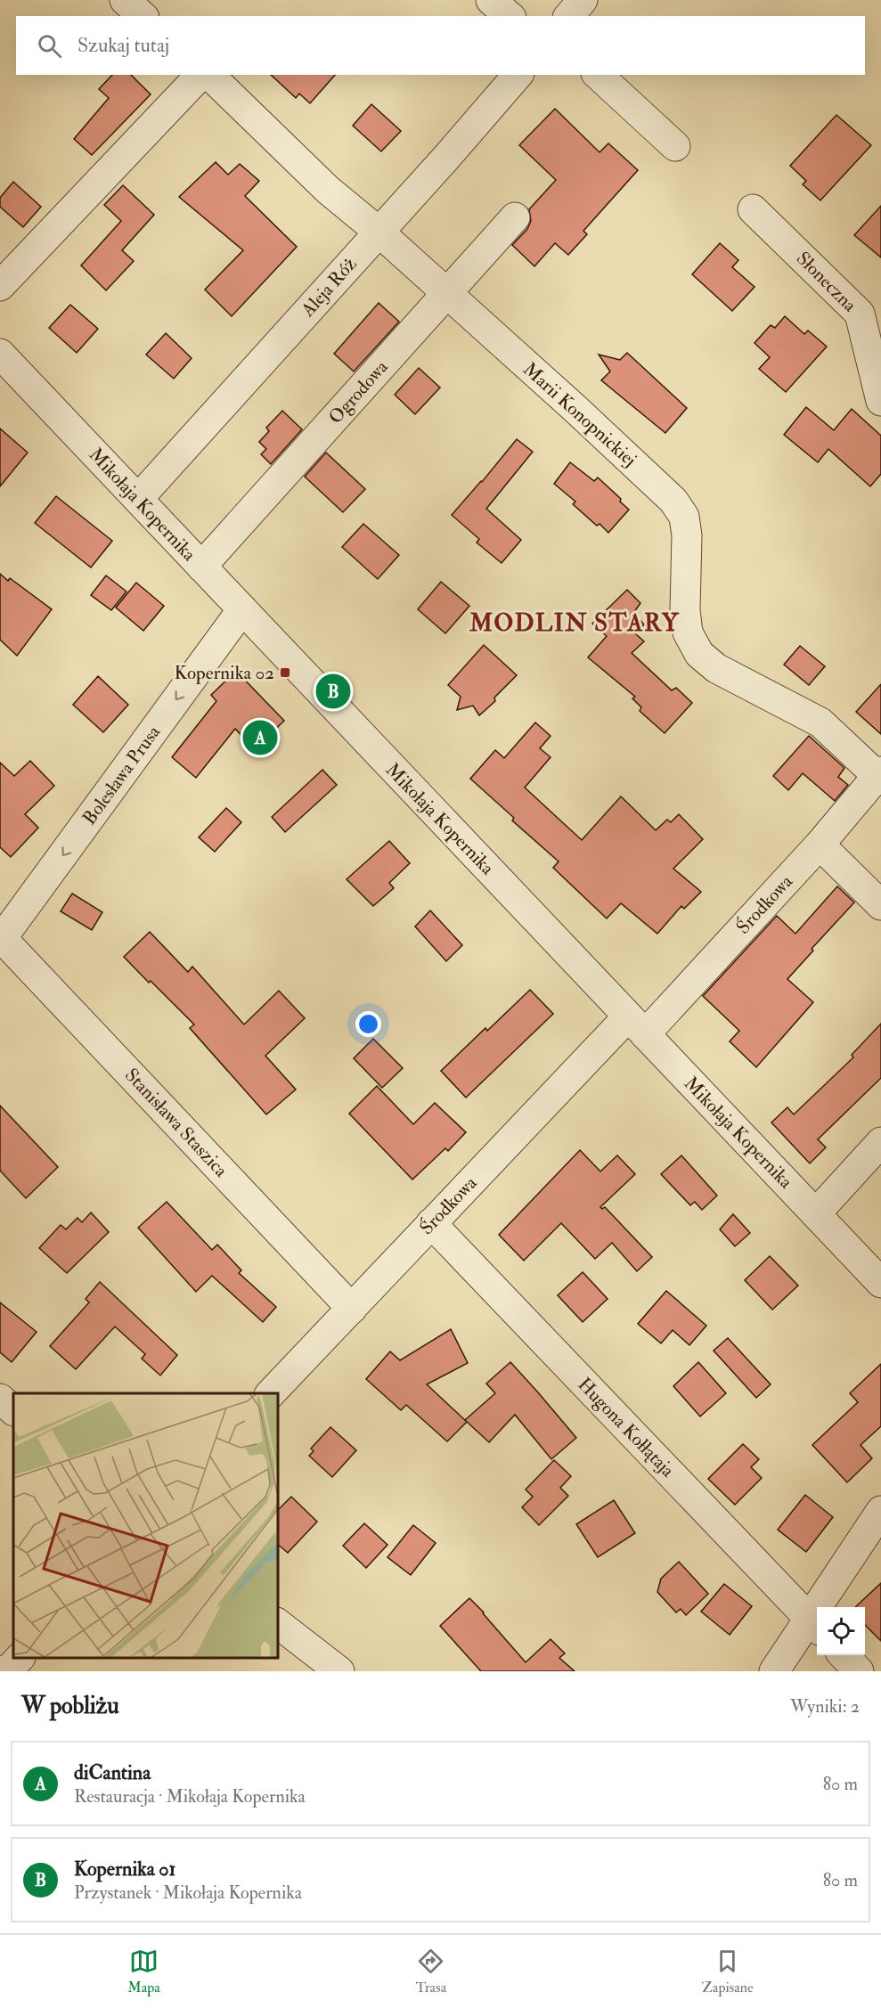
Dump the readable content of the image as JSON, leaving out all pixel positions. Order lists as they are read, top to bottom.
{
  "streets": {
    "street": [
      "Słoneczna",
      "Aleja Róż",
      "Ogrodowa",
      "Marii Konopnickiej",
      "Mikołaja Kopernika",
      "Bolesława Prusa",
      "Środkowa",
      "Stanisława Staszica",
      "Hugona Kołłątaja"
    ]
  },
  "crossings": [
    ["Aleja Róż", "Marii Konopnickiej"],
    ["Aleja Róż", "Mikołaja Kopernika"],
    ["Ogrodowa", "Marii Konopnickiej"],
    ["Ogrodowa", "Mikołaja Kopernika"],
    ["Marii Konopnickiej", "Środkowa"],
    ["Mikołaja Kopernika", "Bolesława Prusa"],
    ["Mikołaja Kopernika", "Środkowa"],
    ["Bolesława Prusa", "Stanisława Staszica"],
    ["Środkowa", "Stanisława Staszica"],
    ["Środkowa", "Hugona Kołłątaja"]
  ],
  "one_way": ["Bolesława Prusa"],
  "districts": ["MODLIN STARY"],
  "places": {
    "transit": ["Kopernika 02"]
  },
  "page": {
    "search": "Szukaj tutaj",
    "pins": ["B", "A"],
    "heading": ["W pobliżu", "Wyniki: 2"],
    "list": [
      {
        "mark": "A",
        "name": "diCantina",
        "note": "Restauracja · Mikołaja Kopernika",
        "value": "80 m"
      },
      {
        "mark": "B",
        "name": "Kopernika 01",
        "note": "Przystanek · Mikołaja Kopernika",
        "value": "80 m"
      }
    ],
    "nav": ["Mapa", "Trasa", "Zapisane"]
  }
}
